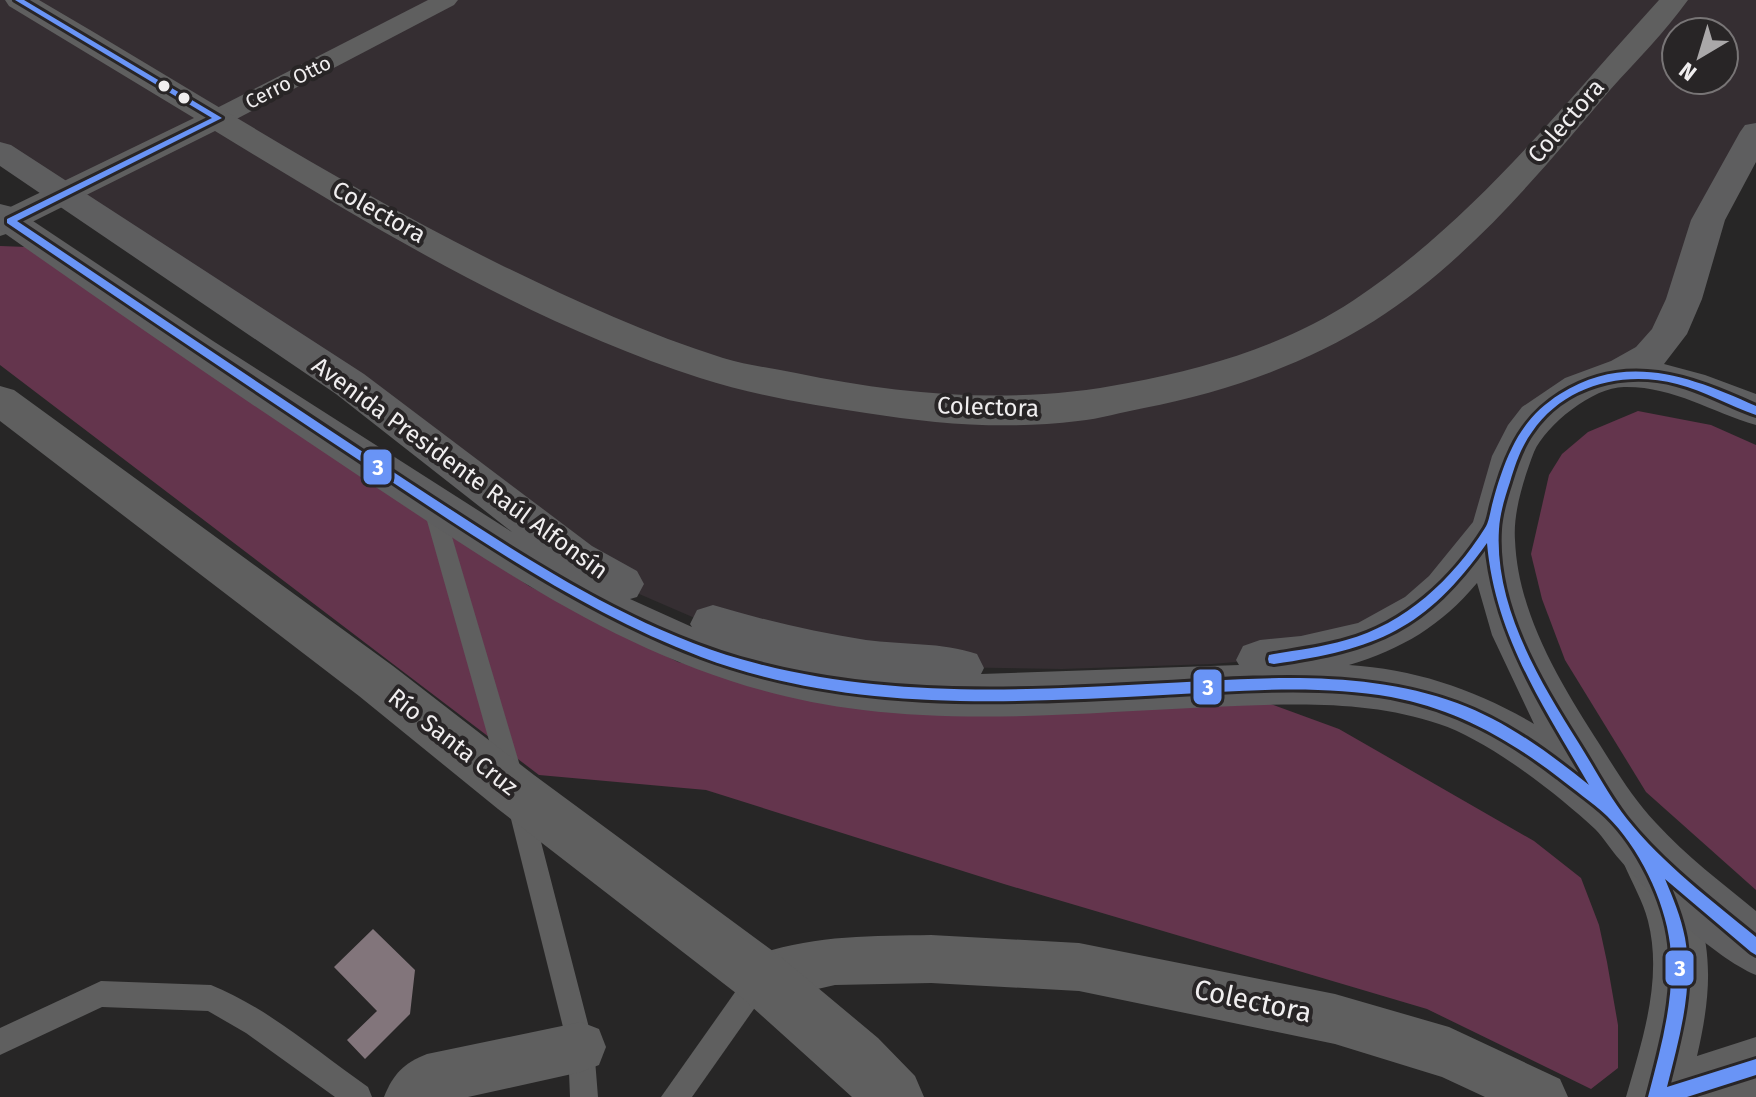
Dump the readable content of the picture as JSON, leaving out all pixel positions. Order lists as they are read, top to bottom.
{
  "streets": {
    "highway": ["Avenida Presidente Raúl Alfonsín"],
    "street": ["Cerro Otto", "Colectora", "Río Santa Cruz"]
  },
  "crossings": [
    ["Cerro Otto", "Colectora"],
    ["Cerro Otto", "Avenida Presidente Raúl Alfonsín"],
    ["Colectora", "Río Santa Cruz"]
  ],
  "lines": ["transit line 3"],
  "north": "bottom left"
}
